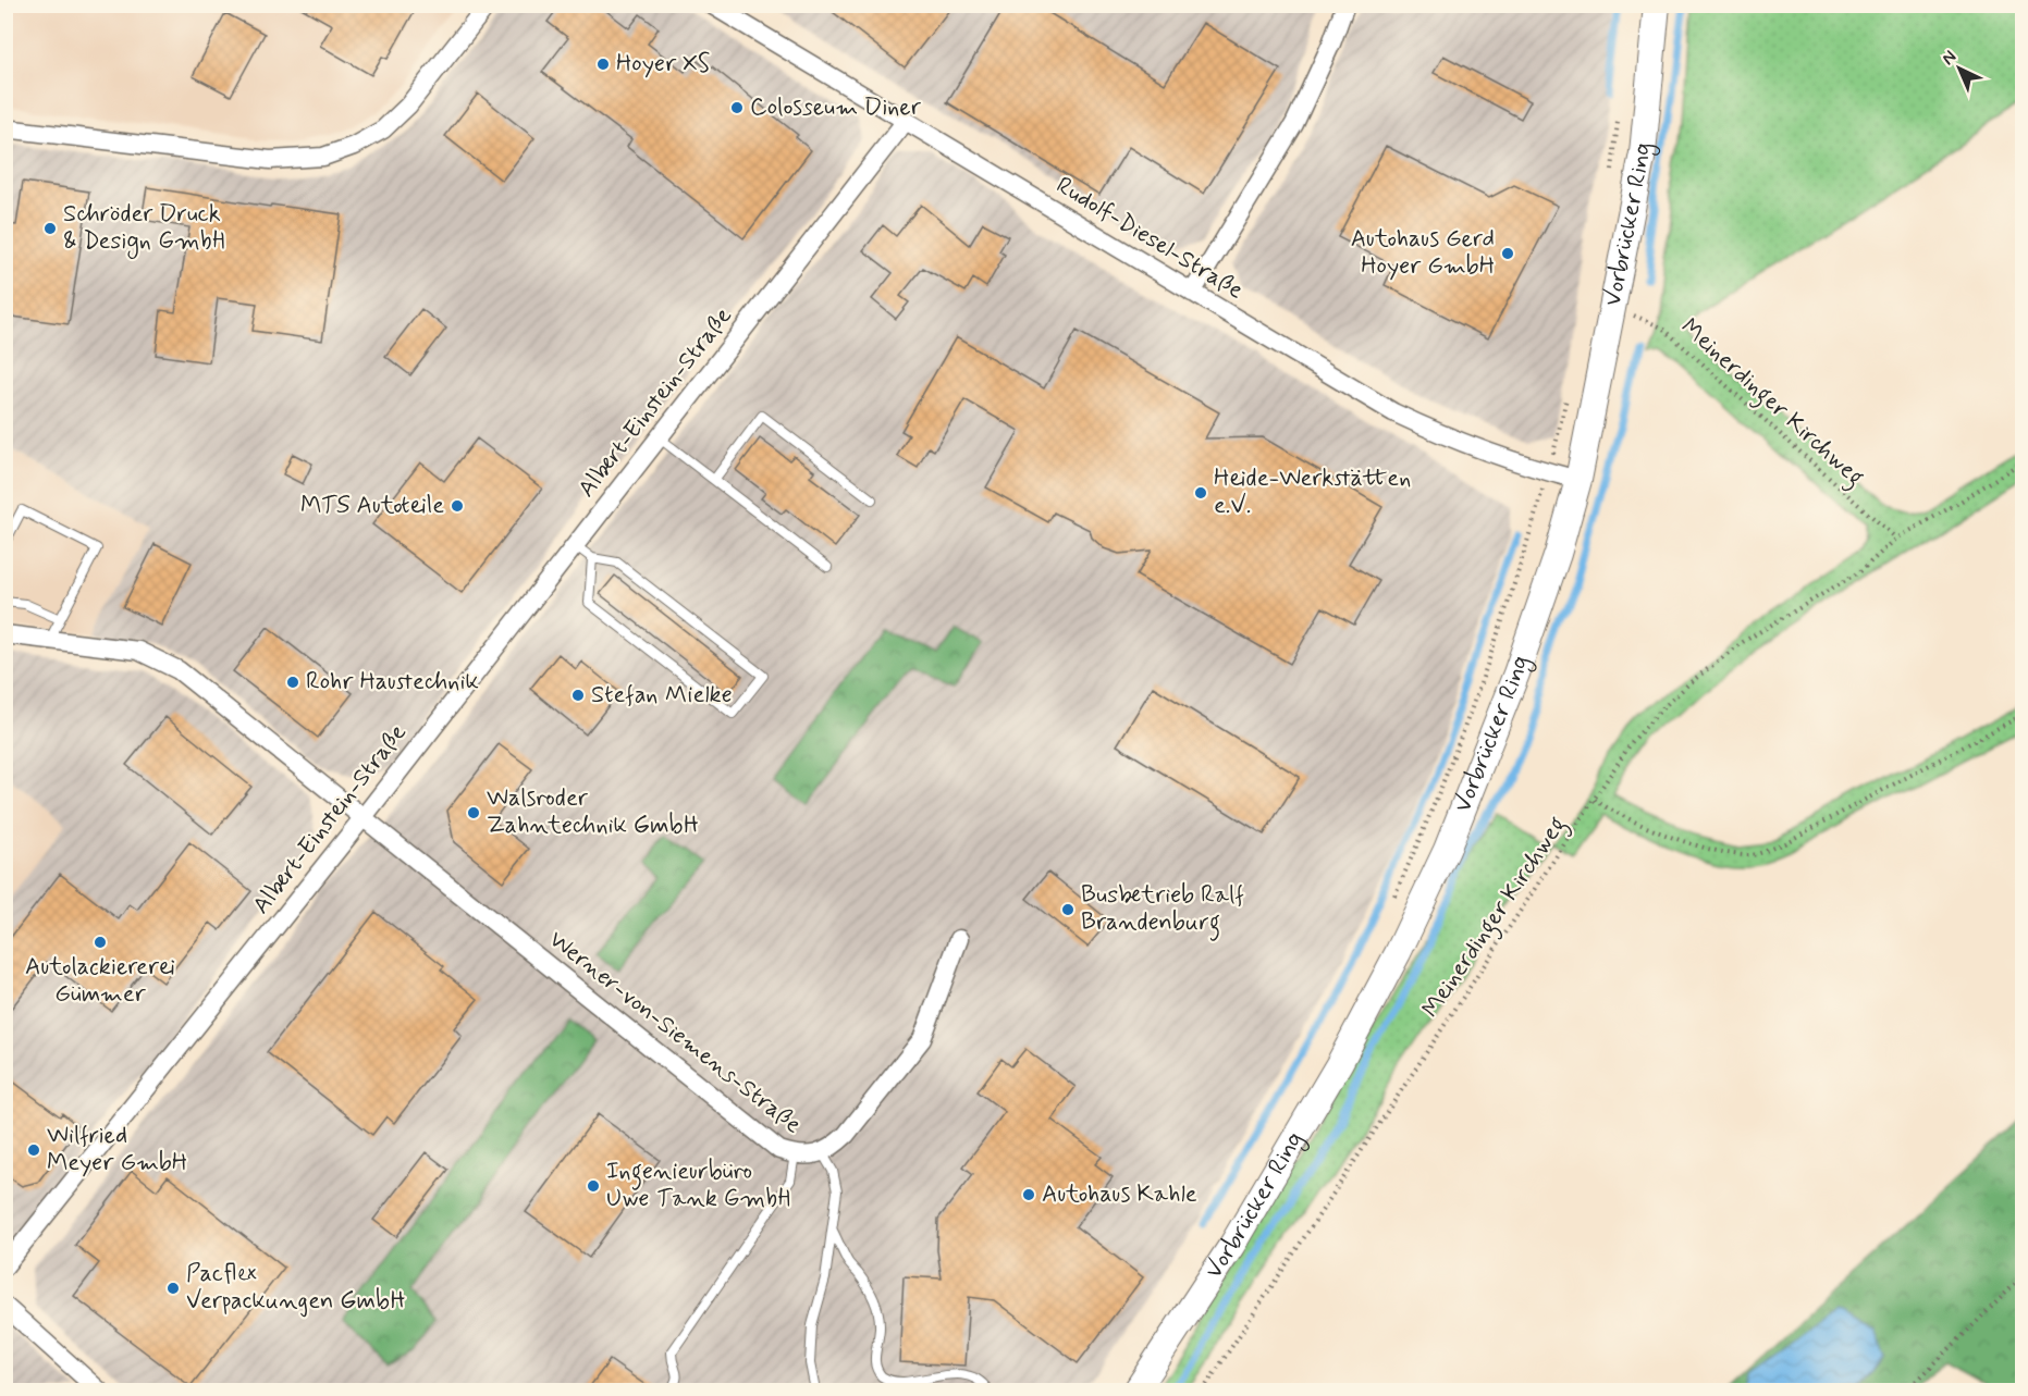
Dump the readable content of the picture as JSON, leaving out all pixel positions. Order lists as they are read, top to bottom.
{
  "streets": {
    "main road": ["Vorbrücker Ring"],
    "street": ["Rudolf-Diesel-Straße", "Albert-Einstein-Straße", "Werner-von-Siemens-Straße"],
    "path": ["Meinerdinger Kirchweg"]
  },
  "crossings": [
    ["Vorbrücker Ring", "Rudolf-Diesel-Straße"],
    ["Vorbrücker Ring", "Meinerdinger Kirchweg"],
    ["Rudolf-Diesel-Straße", "Albert-Einstein-Straße"],
    ["Albert-Einstein-Straße", "Werner-von-Siemens-Straße"]
  ],
  "places": [
    "Hoyer XS",
    "Colosseum Diner",
    "Schröder Druck & Design GmbH",
    "Autohaus Gerd Hoyer GmbH",
    "Heide-Werkstätten e.V.",
    "MTS Autoteile",
    "Rohr Haustechnik",
    "Stefan Mielke",
    "Walsroder Zahntechnik GmbH",
    "Busbetrieb Ralf Brandenburg",
    "Autolackiererei Gümmer",
    "Wilfried Meyer GmbH",
    "Ingenieurbüro Uwe Tank GmbH",
    "Autohaus Kahle",
    "Pacflex Verpackungen GmbH"
  ],
  "north": "top left"
}
